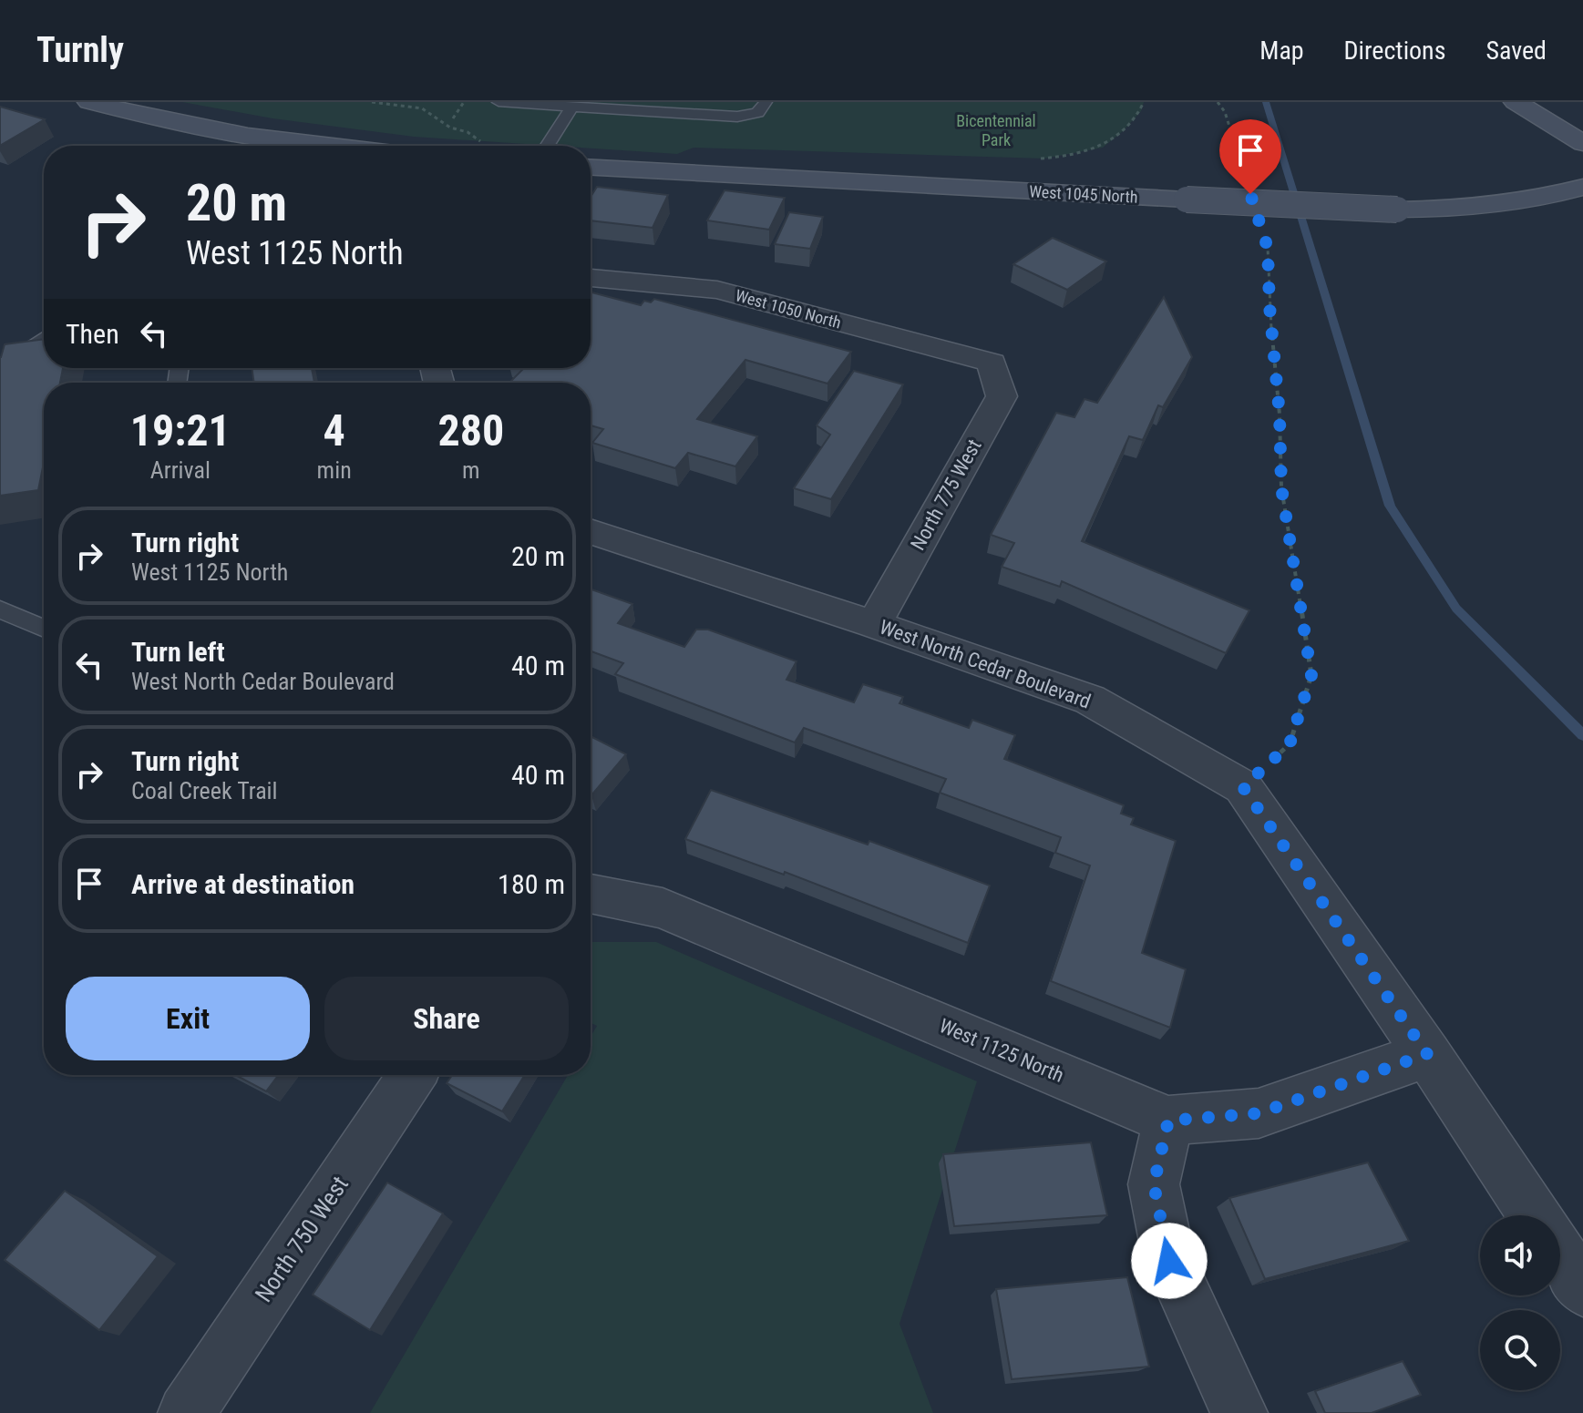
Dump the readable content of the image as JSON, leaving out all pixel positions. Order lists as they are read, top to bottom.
{
  "streets": {
    "main road": ["West 1045 North"],
    "street": [
      "West 1050 North",
      "North 775 West",
      "West North Cedar Boulevard",
      "West 1125 North",
      "North 750 West"
    ]
  },
  "crossings": [
    ["West 1050 North", "North 775 West"],
    ["North 775 West", "West North Cedar Boulevard"],
    ["West North Cedar Boulevard", "West 1125 North"]
  ],
  "parks": ["Bicentennial Park"],
  "page": {
    "header": "Turnly",
    "nav": ["Map", "Directions", "Saved"],
    "turn": ["20 m", "West 1125 North"],
    "then": "Then",
    "eta": [
      "19:21",
      "Arrival",
      "4",
      "min",
      "280",
      "m"
    ],
    "list": [
      {
        "name": "Turn right",
        "note": "West 1125 North",
        "value": "20 m"
      },
      {
        "name": "Turn left",
        "note": "West North Cedar Boulevard",
        "value": "40 m"
      },
      {
        "name": "Turn right",
        "note": "Coal Creek Trail",
        "value": "40 m"
      },
      {
        "name": "Arrive at destination",
        "value": "180 m"
      }
    ],
    "buttons": ["Exit", "Share"]
  }
}
